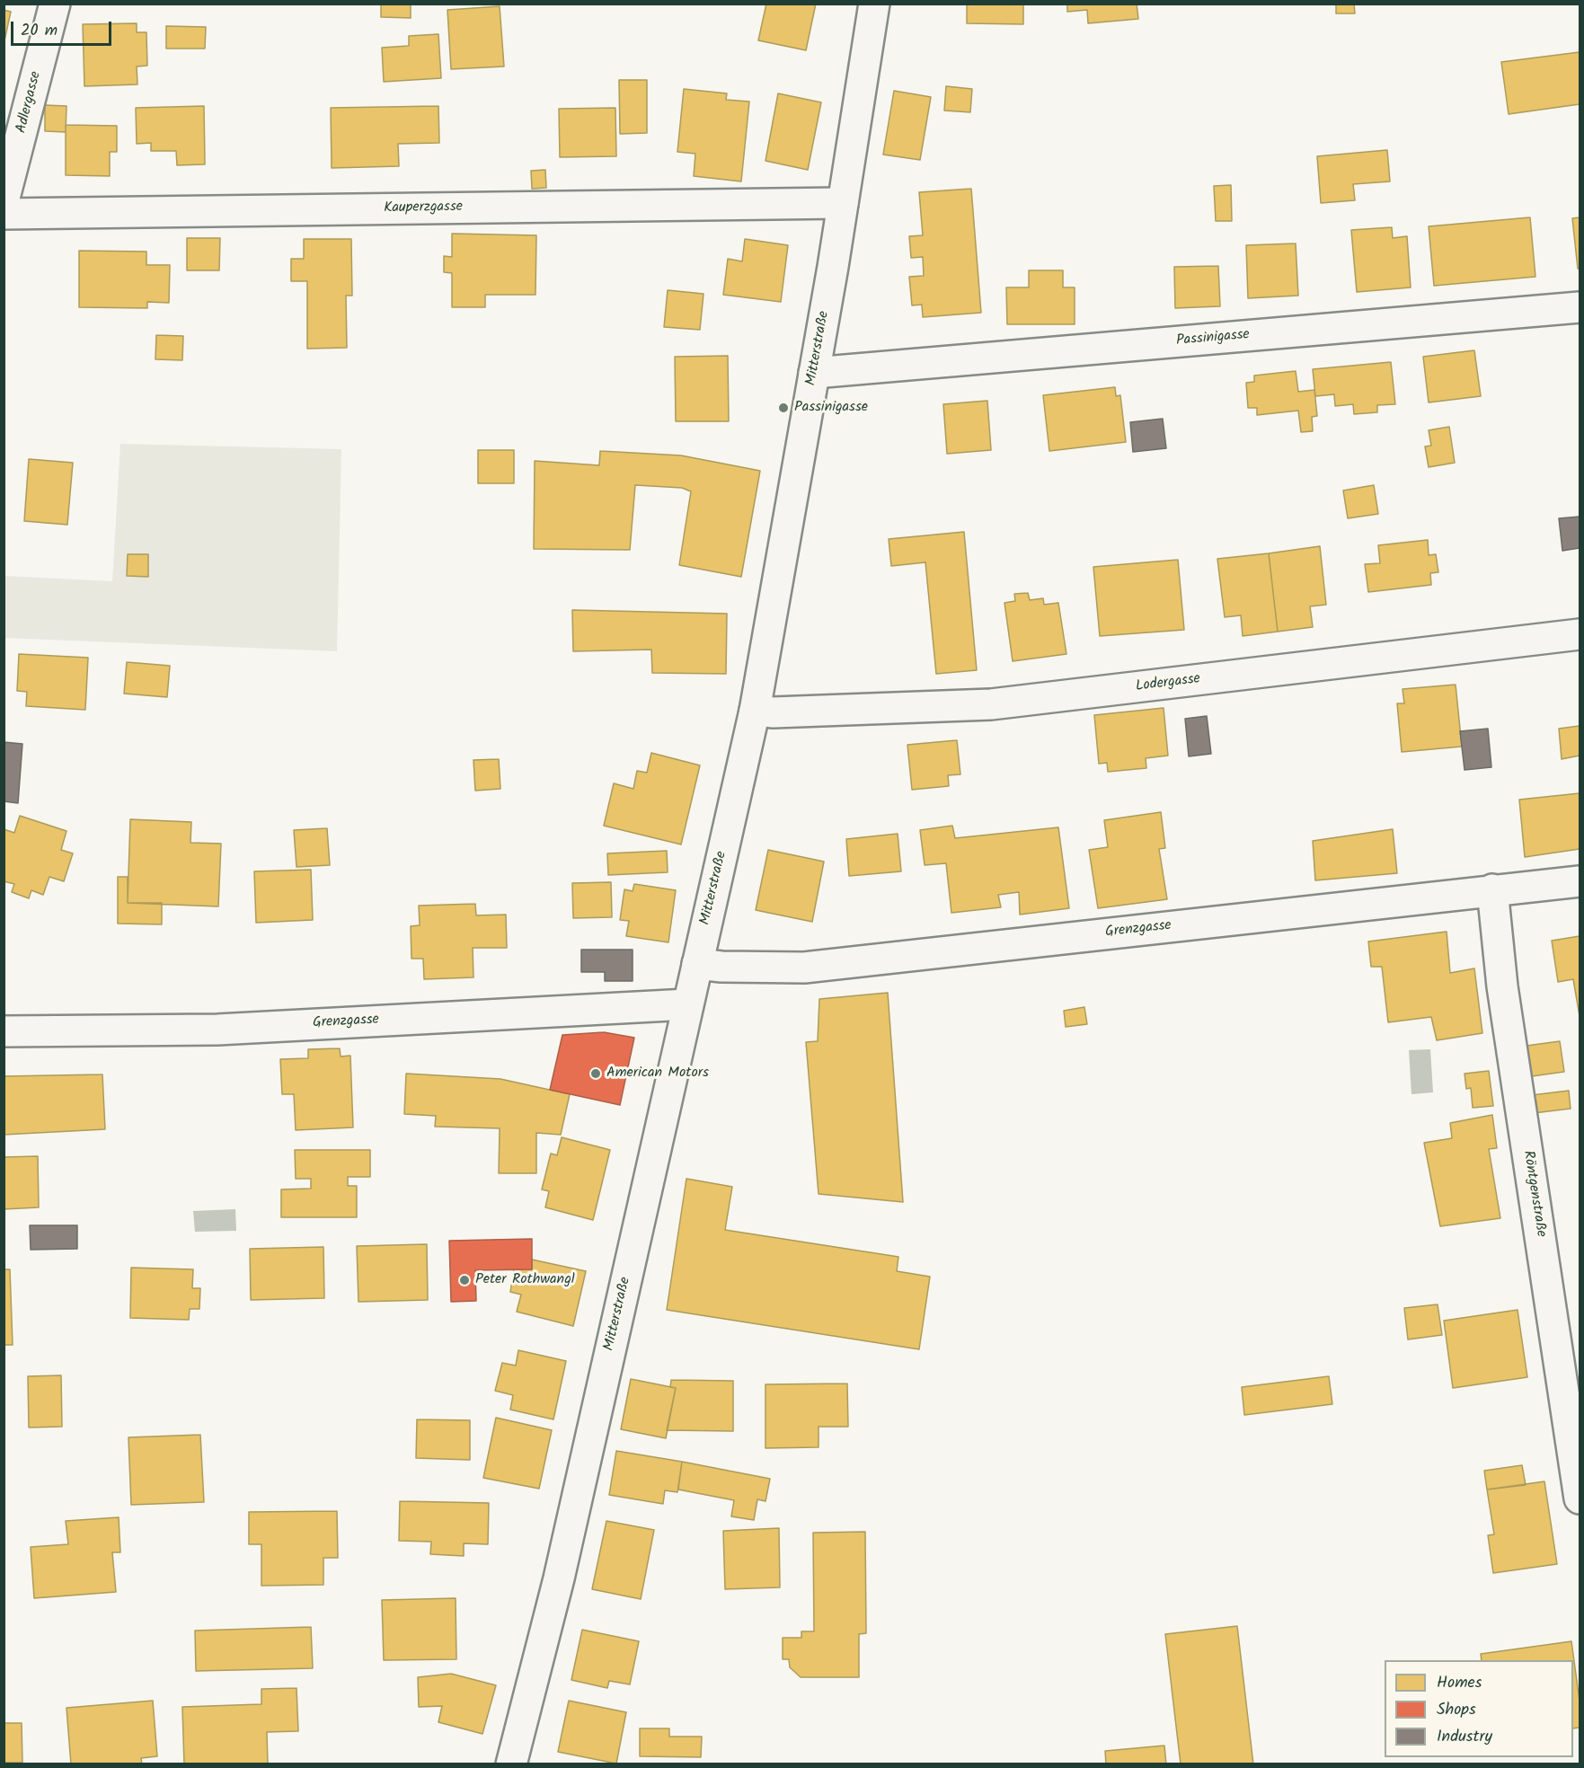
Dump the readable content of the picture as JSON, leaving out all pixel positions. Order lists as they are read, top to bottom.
{
  "streets": {
    "street": [
      "Adlergasse",
      "Kauperzgasse",
      "Passinigasse",
      "Mitterstraße",
      "Lodergasse",
      "Grenzgasse",
      "Röntgenstraße"
    ]
  },
  "crossings": [
    ["Kauperzgasse", "Mitterstraße"],
    ["Passinigasse", "Mitterstraße"],
    ["Mitterstraße", "Lodergasse"],
    ["Mitterstraße", "Grenzgasse"],
    ["Grenzgasse", "Röntgenstraße"]
  ],
  "places": ["Passinigasse", "American Motors", "Peter Rothwangl"],
  "legend": ["Homes", "Shops", "Industry"],
  "scale_bar": "20 m"
}
